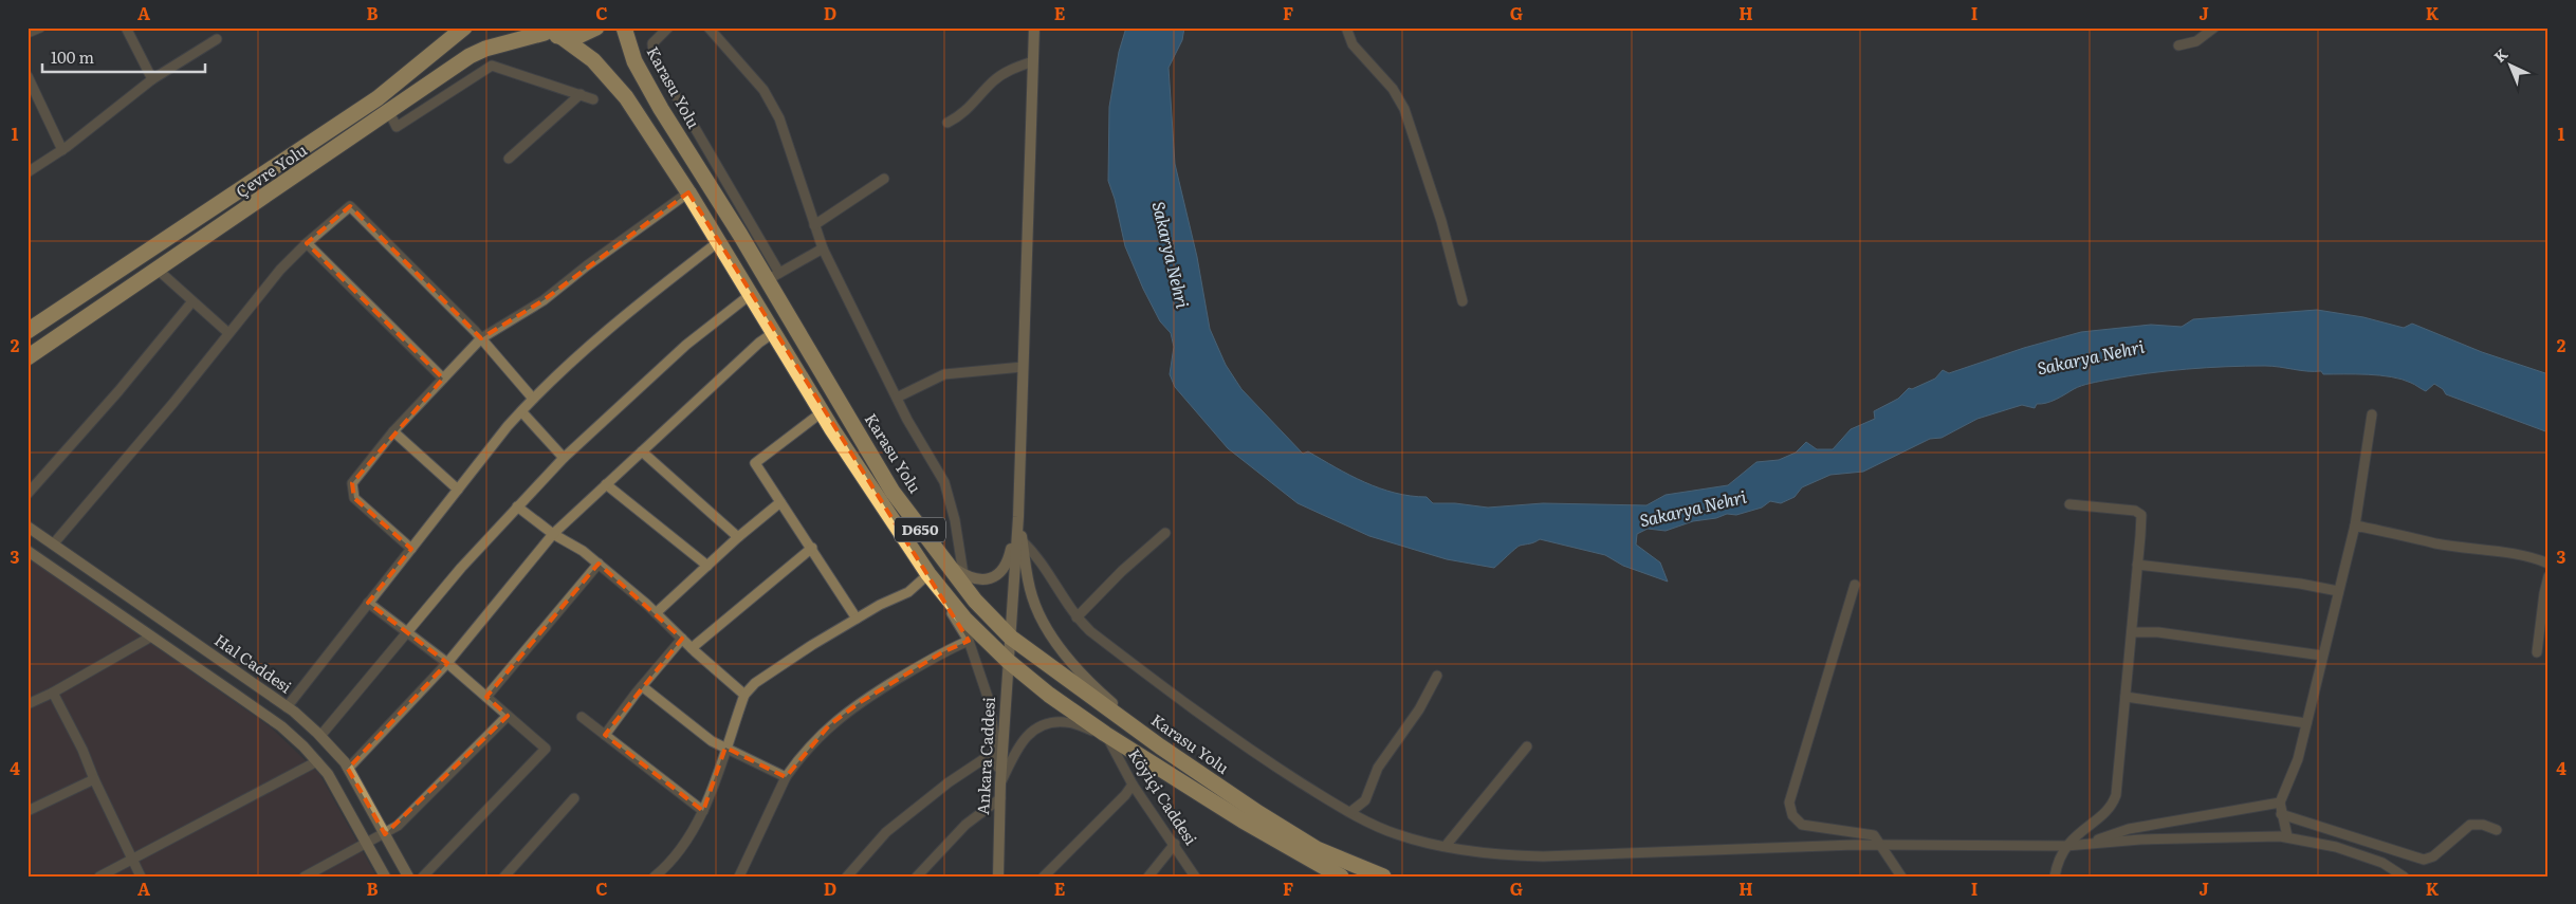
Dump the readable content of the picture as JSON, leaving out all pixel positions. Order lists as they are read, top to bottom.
{
  "streets": {
    "highway": ["Karasu Yolu", "Çevre Yolu", "D650"],
    "street": ["Hal Caddesi", "Ankara Caddesi", "Köyiçi Caddesi"]
  },
  "crossings": [
    ["Karasu Yolu", "Ankara Caddesi"],
    ["D650", "Ankara Caddesi"],
    ["D650", "Köyiçi Caddesi"]
  ],
  "water": ["Sakarya Nehri"],
  "scale_bar": "100 m",
  "north": "top left",
  "grid": {
    "columns": [
      "A",
      "B",
      "C",
      "D",
      "E",
      "F",
      "G",
      "H",
      "I",
      "J",
      "K"
    ],
    "rows": [
      "1",
      "2",
      "3",
      "4"
    ]
  }
}
